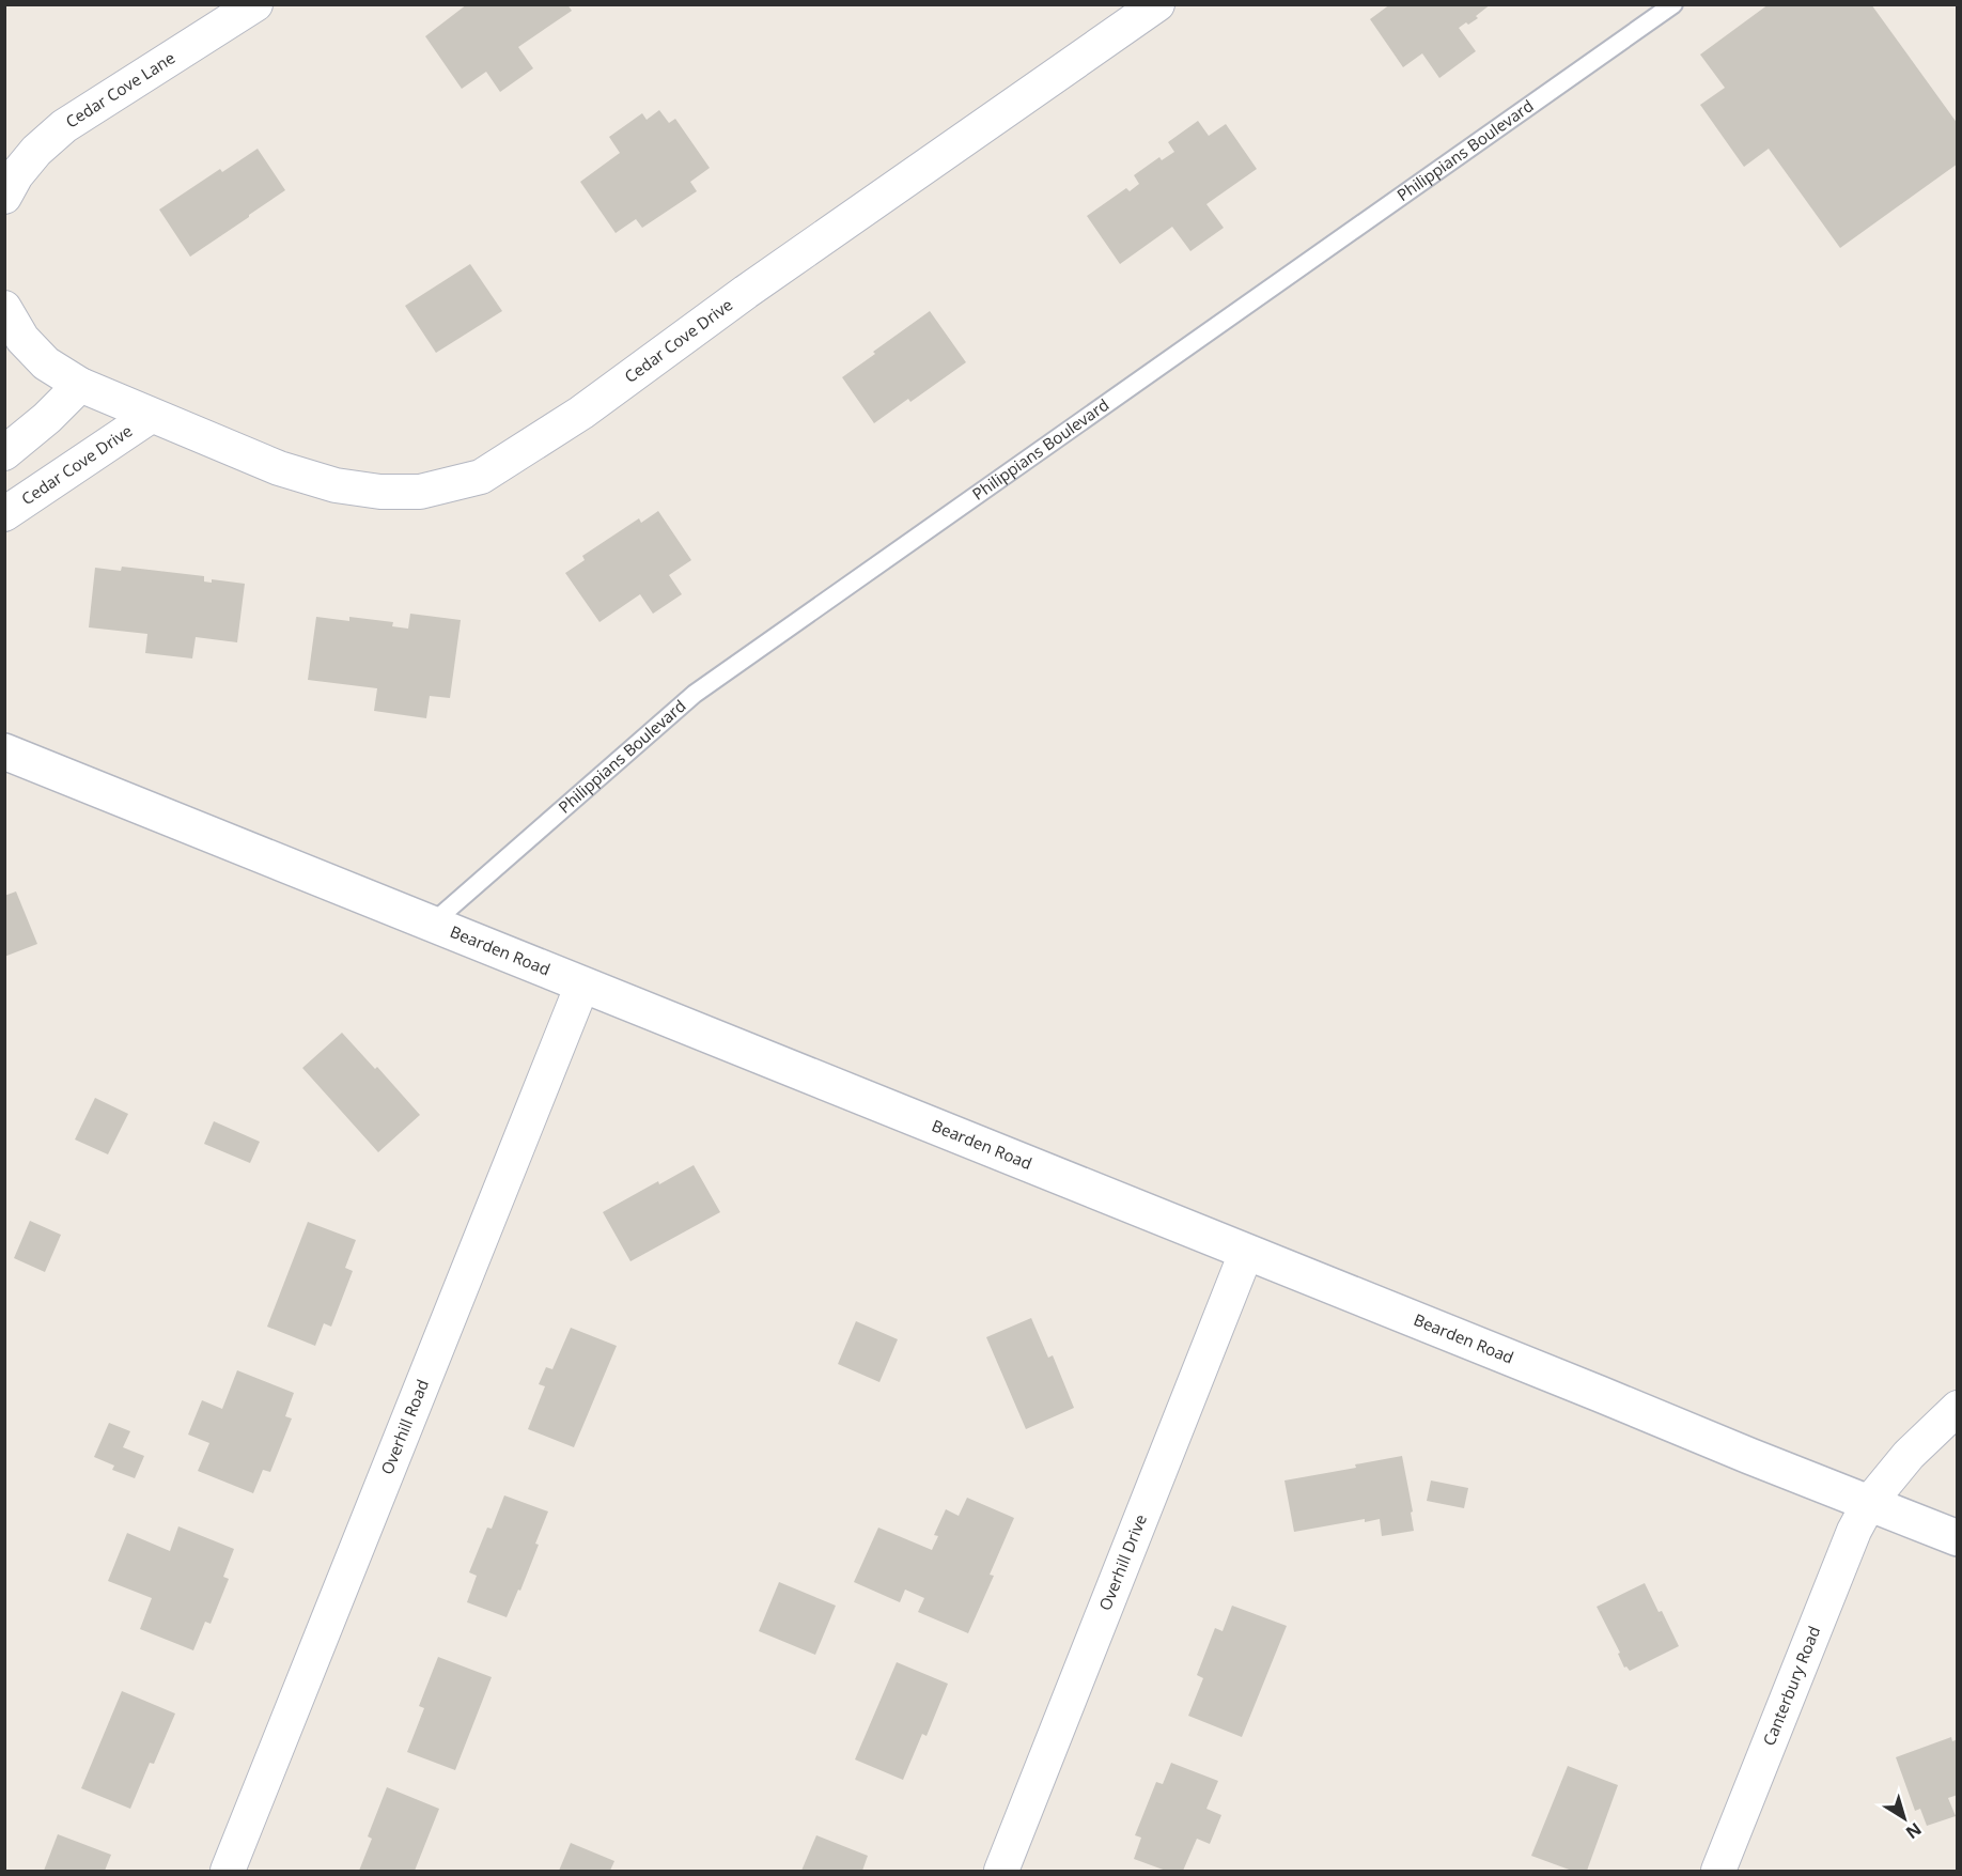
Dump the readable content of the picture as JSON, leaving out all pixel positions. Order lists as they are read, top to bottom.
{
  "streets": {
    "street": [
      "Cedar Cove Lane",
      "Cedar Cove Drive",
      "Bearden Road",
      "Overhill Road",
      "Overhill Drive",
      "Canterbury Road"
    ],
    "lane": ["Philippians Boulevard"]
  },
  "crossings": [
    ["Philippians Boulevard", "Bearden Road"],
    ["Bearden Road", "Overhill Road"],
    ["Bearden Road", "Overhill Drive"],
    ["Bearden Road", "Canterbury Road"]
  ],
  "north": "bottom right"
}
